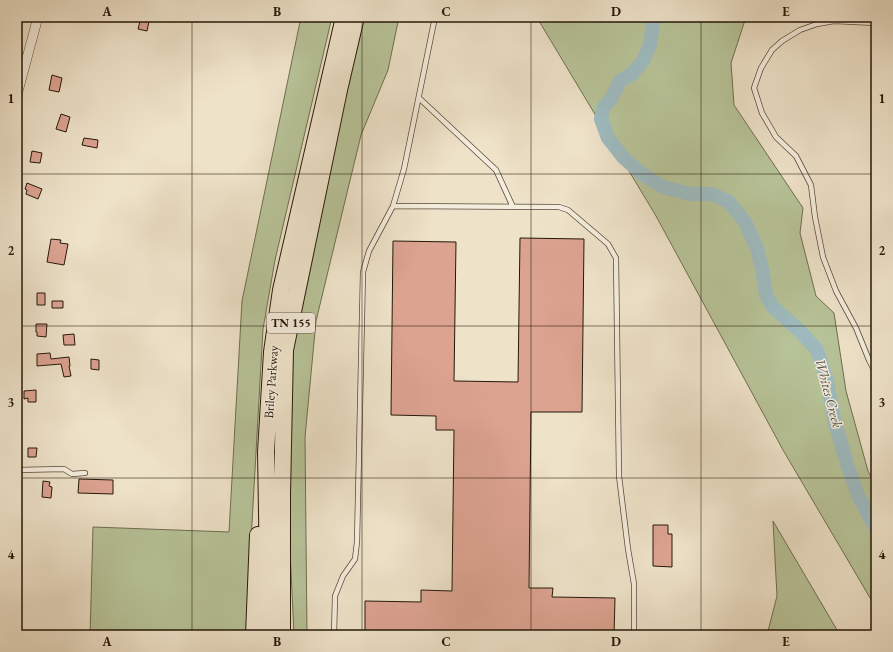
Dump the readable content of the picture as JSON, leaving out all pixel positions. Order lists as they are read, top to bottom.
{
  "streets": {
    "highway": ["TN 155", "Briley Parkway"]
  },
  "water": ["Whites Creek"],
  "grid": {
    "columns": [
      "A",
      "B",
      "C",
      "D",
      "E"
    ],
    "rows": [
      "1",
      "2",
      "3",
      "4"
    ]
  }
}
